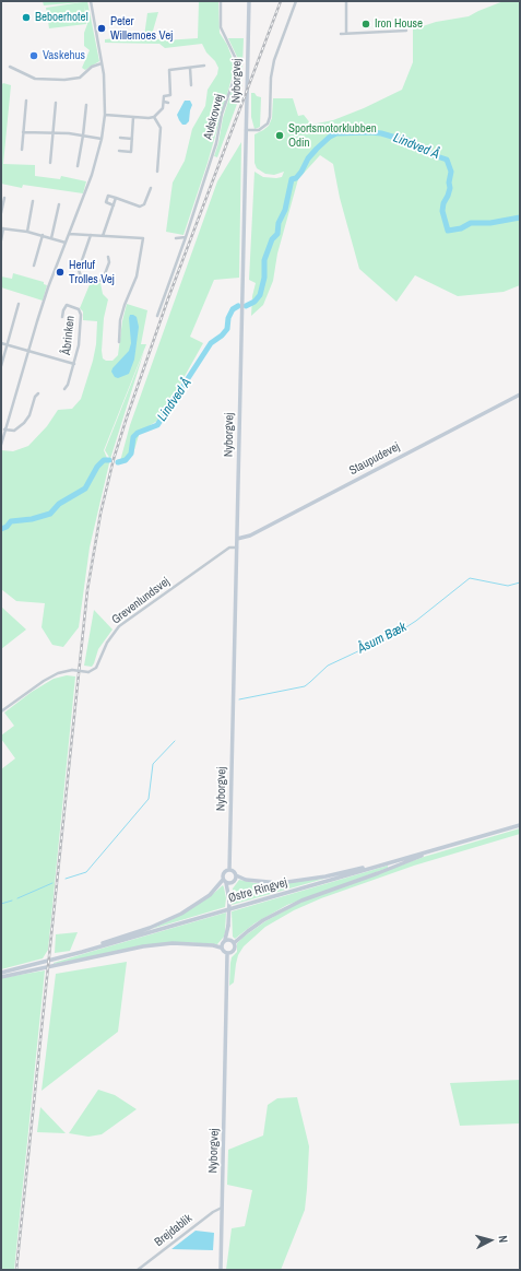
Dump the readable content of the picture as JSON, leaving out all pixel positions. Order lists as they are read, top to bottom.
{
  "streets": {
    "main road": ["Nyborgvej", "Staupudevej", "Østre Ringvej"],
    "street": [
      "Avlskovvej",
      "Åbrinken",
      "Grevenlundsvej",
      "Brejdablik"
    ]
  },
  "crossings": [
    ["Nyborgvej", "Staupudevej"],
    ["Nyborgvej", "Grevenlundsvej"],
    ["Nyborgvej", "Brejdablik"]
  ],
  "water": ["Lindved Å", "Åsum Bæk"],
  "places": [
    "Beboerhotel",
    "Iron House",
    "Peter Willemoes Vej",
    "Vaskehus",
    "Sportsmotorklubben Odin",
    "Herluf Trolles Vej"
  ],
  "north": "right"
}
